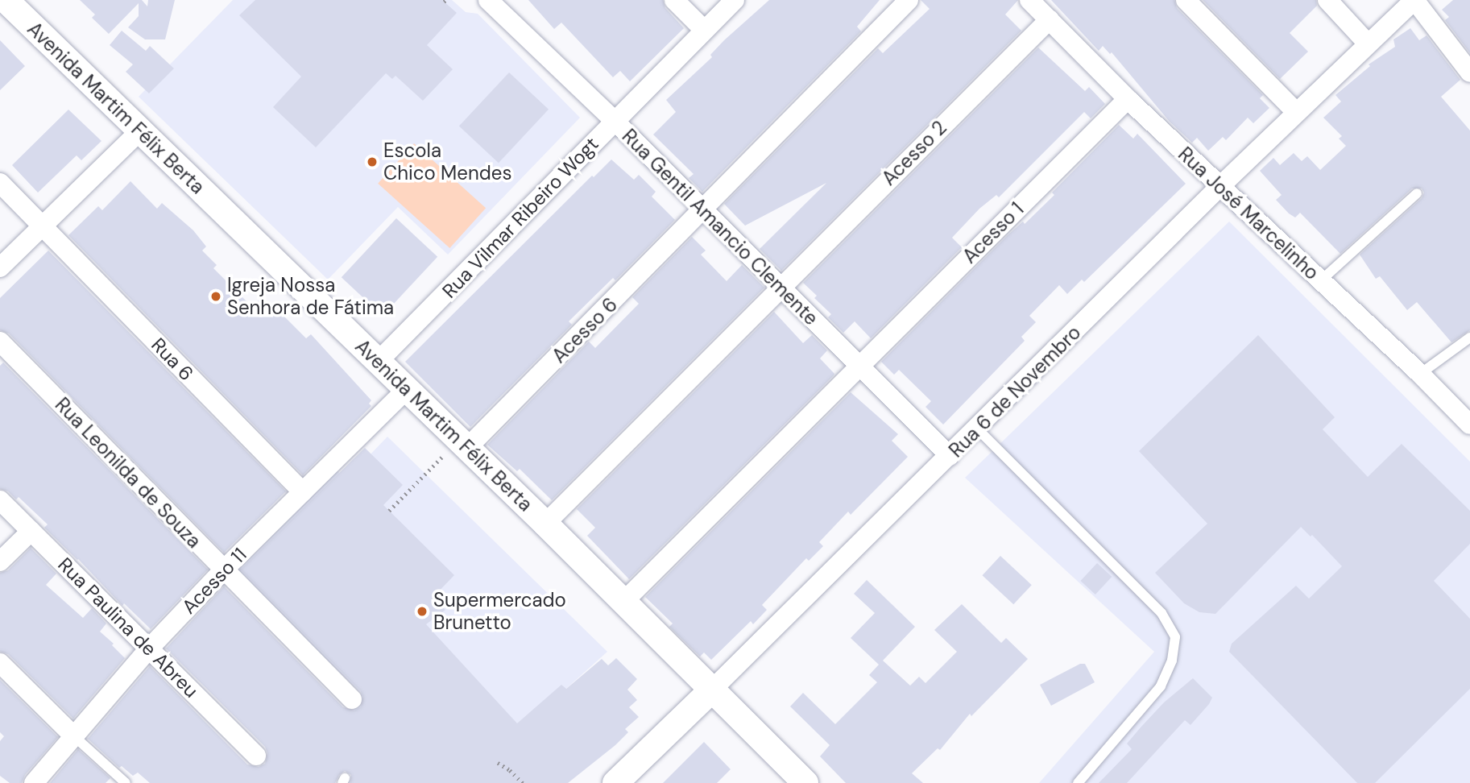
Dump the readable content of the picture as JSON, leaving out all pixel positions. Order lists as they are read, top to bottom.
{
  "streets": {
    "street": [
      "Avenida Martim Félix Berta",
      "Acesso 2",
      "Rua José Marcelinho",
      "Rua Vilmar Ribeiro Wogt",
      "Rua Gentil Amancio Clemente",
      "Acesso 1",
      "Acesso 6",
      "Rua 6",
      "Rua 6 de Novembro",
      "Rua Leonilda de Souza",
      "Acesso 11",
      "Rua Paulina de Abreu"
    ]
  },
  "crossings": [
    ["Avenida Martim Félix Berta", "Acesso 2"],
    ["Avenida Martim Félix Berta", "Rua Vilmar Ribeiro Wogt"],
    ["Avenida Martim Félix Berta", "Acesso 1"],
    ["Avenida Martim Félix Berta", "Acesso 6"],
    ["Avenida Martim Félix Berta", "Rua 6 de Novembro"],
    ["Avenida Martim Félix Berta", "Acesso 11"],
    ["Acesso 2", "Rua José Marcelinho"],
    ["Acesso 2", "Rua Gentil Amancio Clemente"],
    ["Rua José Marcelinho", "Acesso 1"],
    ["Rua José Marcelinho", "Rua 6 de Novembro"],
    ["Rua Vilmar Ribeiro Wogt", "Rua Gentil Amancio Clemente"],
    ["Rua Gentil Amancio Clemente", "Acesso 1"],
    ["Rua Gentil Amancio Clemente", "Acesso 6"],
    ["Rua Gentil Amancio Clemente", "Rua 6 de Novembro"],
    ["Rua 6", "Acesso 11"],
    ["Rua Leonilda de Souza", "Acesso 11"],
    ["Acesso 11", "Rua Paulina de Abreu"]
  ],
  "places": ["Escola Chico Mendes", "Igreja Nossa Senhora de Fátima", "Supermercado Brunetto"]
}
